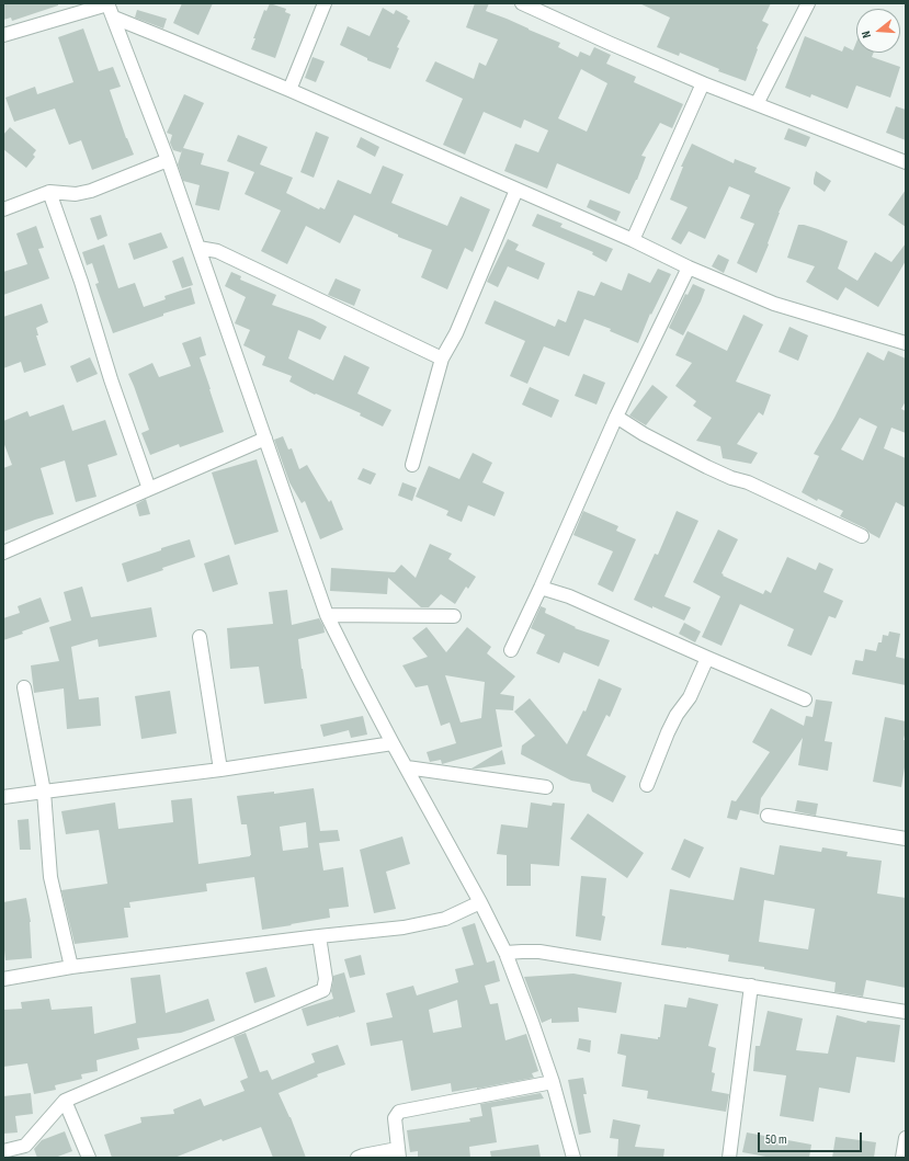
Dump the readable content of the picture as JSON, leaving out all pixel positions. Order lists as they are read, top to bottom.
{
  "scale_bar": "50 m",
  "north": "left"
}
